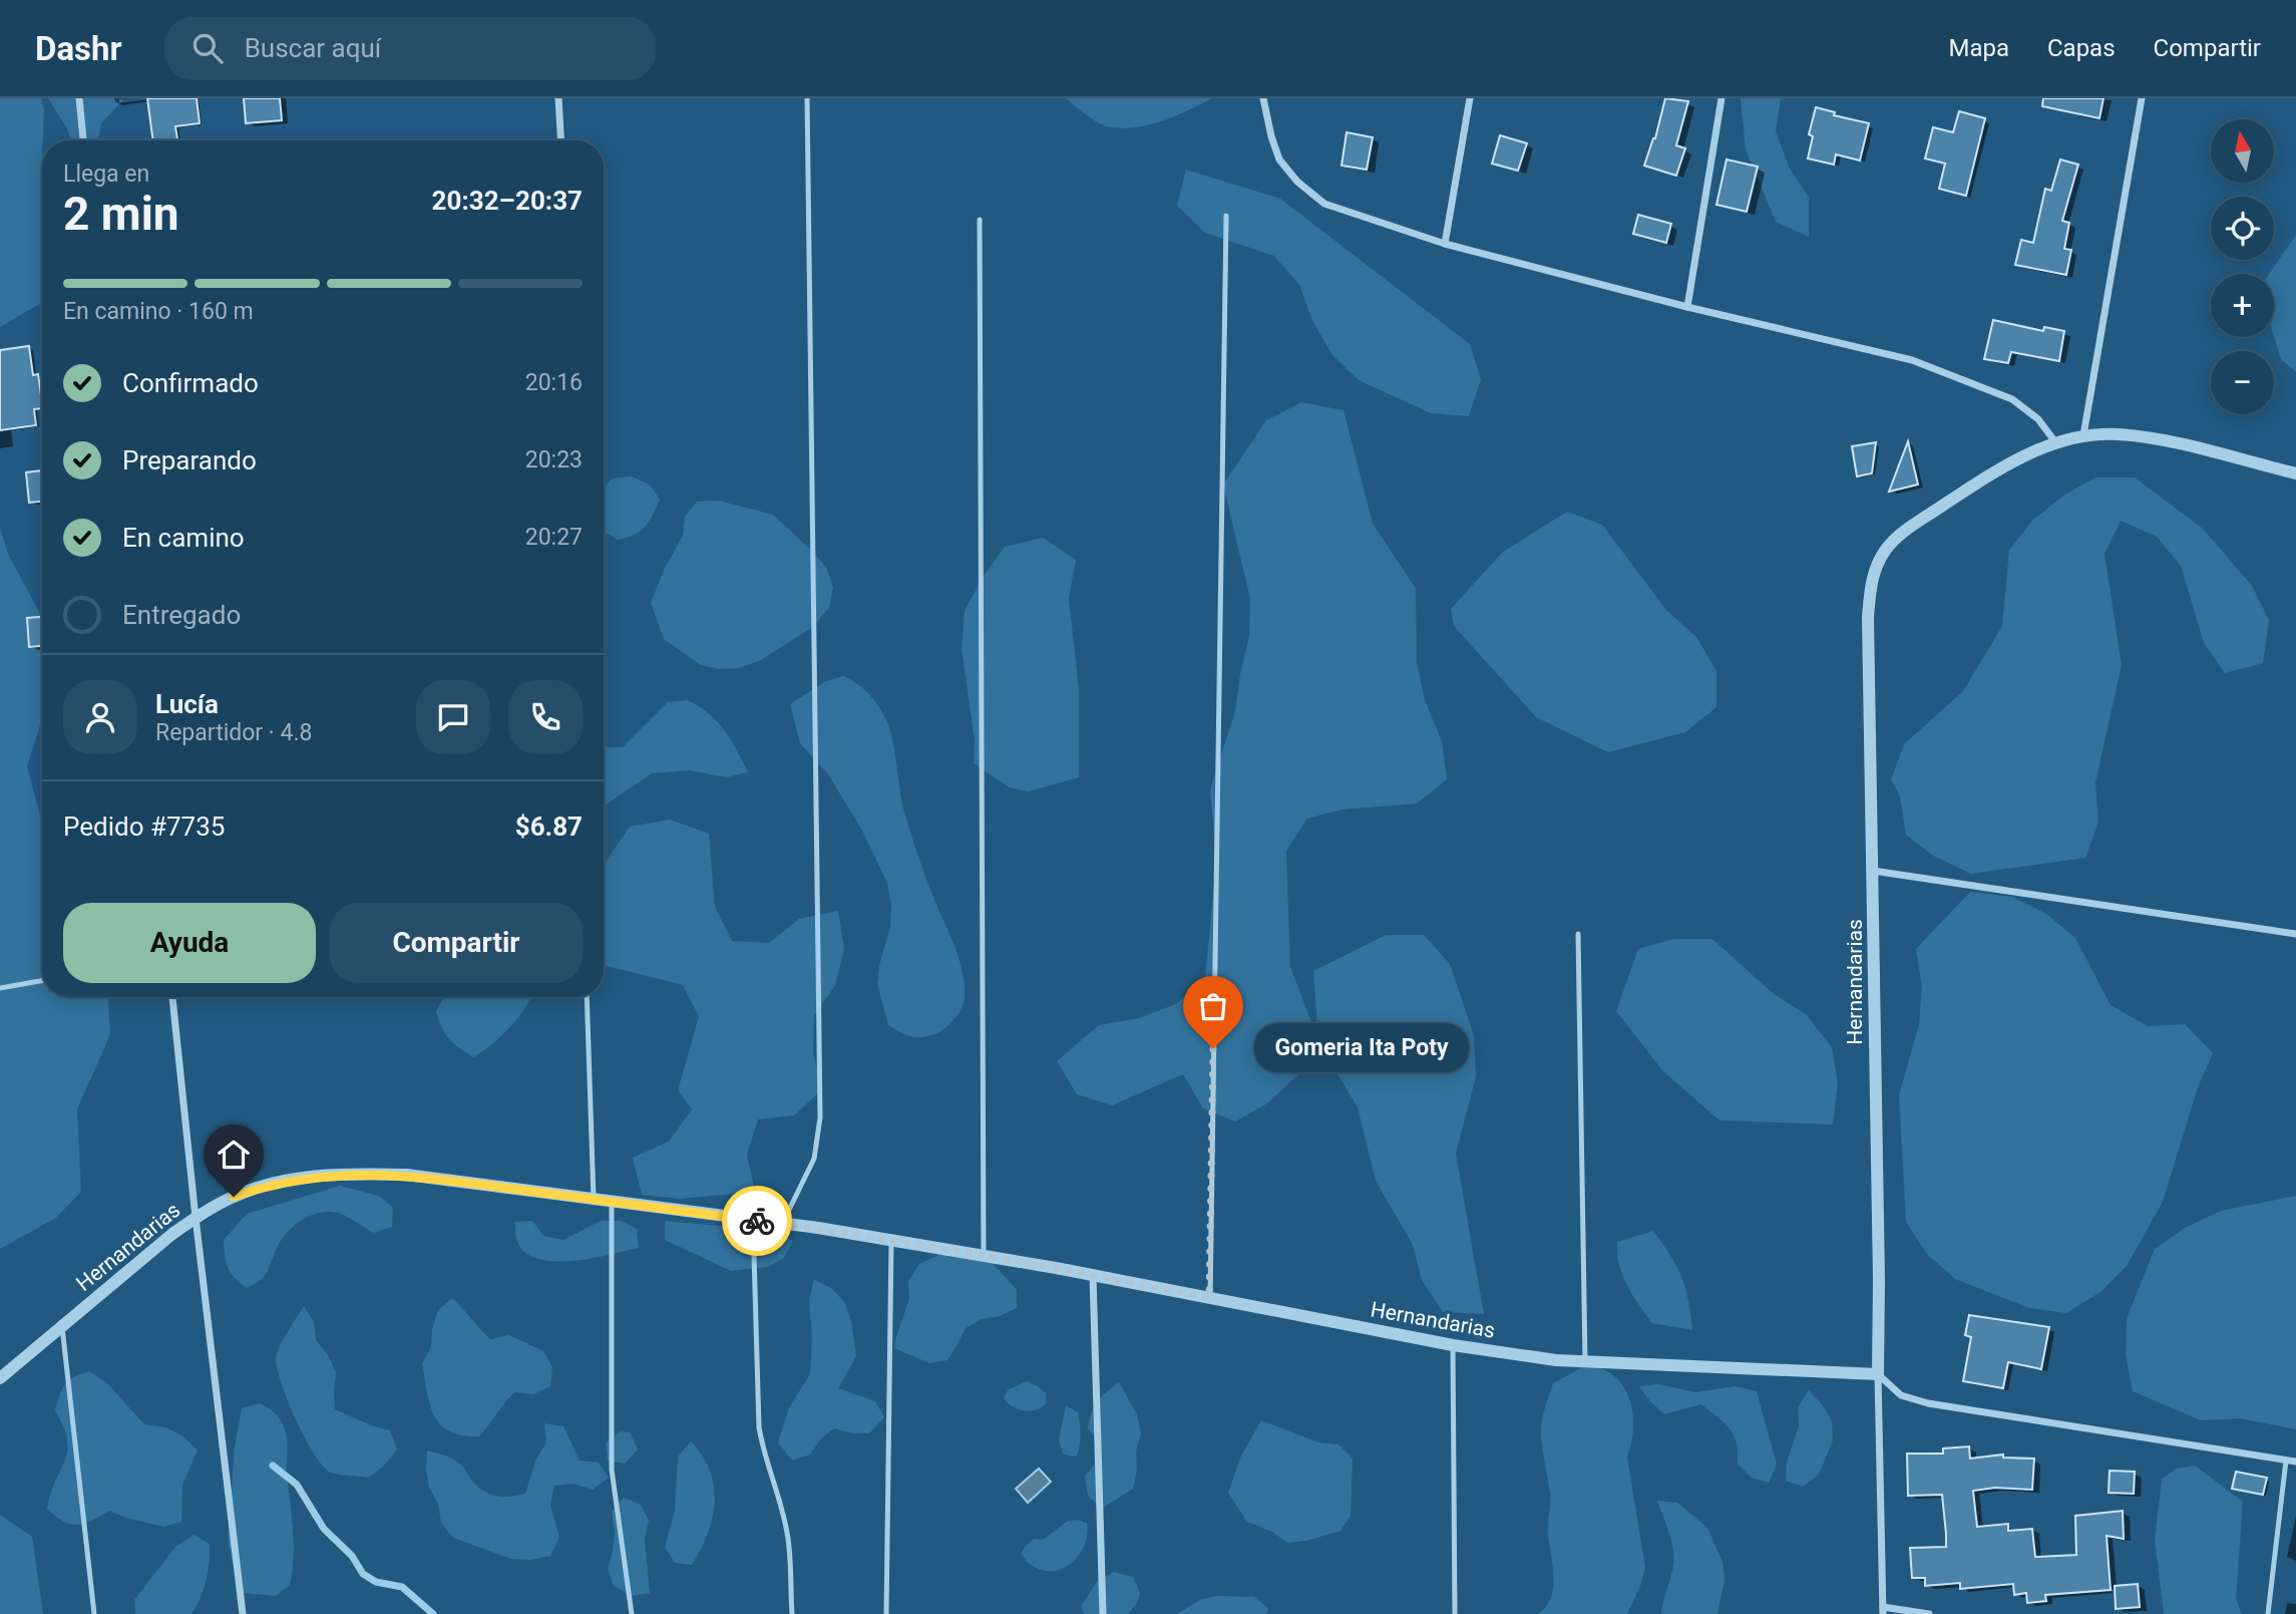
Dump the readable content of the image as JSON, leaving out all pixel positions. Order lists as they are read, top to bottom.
{
  "streets": {
    "street": ["Hernandarias"]
  },
  "places": ["Gomeria Ita Poty"],
  "north": "top",
  "page": {
    "header": "Dashr",
    "search": "Buscar aquí",
    "nav": ["Mapa", "Capas", "Compartir"],
    "map_buttons": ["+", "−"],
    "heading": ["2 min", "Llega en", "20:32–20:37"],
    "panel": [
      "Lucía",
      "Repartidor · 4.8",
      "Pedido #7735",
      "$6.87"
    ],
    "bar": "En camino · 160 m",
    "list": [
      ["Confirmado", "20:16"],
      ["Preparando", "20:23"],
      ["En camino", "20:27"],
      "Entregado"
    ],
    "buttons": ["Ayuda", "Compartir"],
    "bubble": "Gomeria Ita Poty"
  }
}
